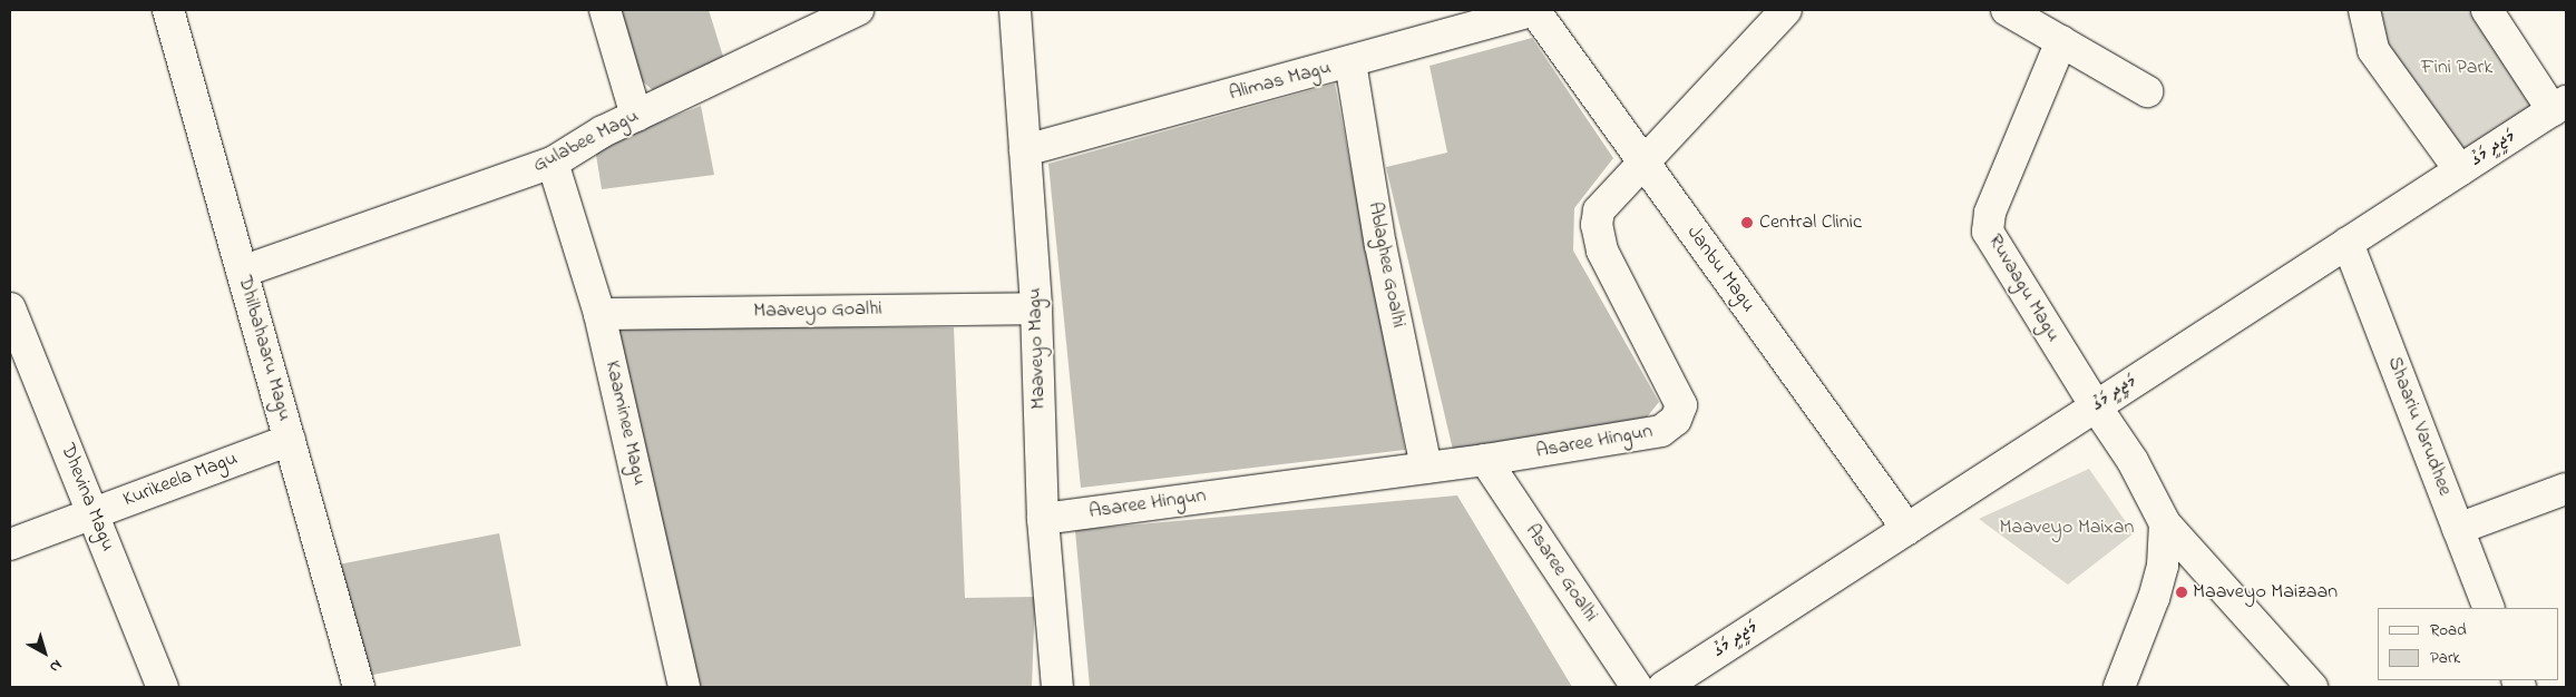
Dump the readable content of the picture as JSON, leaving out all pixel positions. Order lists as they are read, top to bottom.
{
  "streets": {
    "street": [
      "Alimas Magu",
      "Gulabee Magu",
      "މަޖީދީ މަގު",
      "Ablaghee Goalhi",
      "Janbu Magu",
      "Ruvaagu Magu",
      "Maaveyo Goalhi",
      "Dhilbahaaru Magu",
      "Maaveyo Magu",
      "Kaaminee Magu",
      "Shaariu Varudhee",
      "Asaree Hingun",
      "Kurikeela Magu",
      "Dhevina Magu",
      "Asaree Goalhi"
    ]
  },
  "crossings": [
    ["Alimas Magu", "Ablaghee Goalhi"],
    ["Alimas Magu", "Janbu Magu"],
    ["Alimas Magu", "Maaveyo Magu"],
    ["Gulabee Magu", "Dhilbahaaru Magu"],
    ["Gulabee Magu", "Kaaminee Magu"],
    ["މަޖީދީ މަގު", "Janbu Magu"],
    ["މަޖީދީ މަގު", "Ruvaagu Magu"],
    ["މަޖީދީ މަގު", "Shaariu Varudhee"],
    ["Ablaghee Goalhi", "Asaree Hingun"],
    ["Janbu Magu", "Asaree Hingun"],
    ["Maaveyo Goalhi", "Maaveyo Magu"],
    ["Maaveyo Goalhi", "Kaaminee Magu"],
    ["Dhilbahaaru Magu", "Kurikeela Magu"],
    ["Maaveyo Magu", "Asaree Hingun"],
    ["Asaree Hingun", "Asaree Goalhi"],
    ["Kurikeela Magu", "Dhevina Magu"]
  ],
  "parks": ["Fini Park", "Maaveyo Maixan"],
  "places": ["Central Clinic", "Maaveyo Maizaan"],
  "legend": ["Road", "Park"],
  "north": "bottom right"
}
